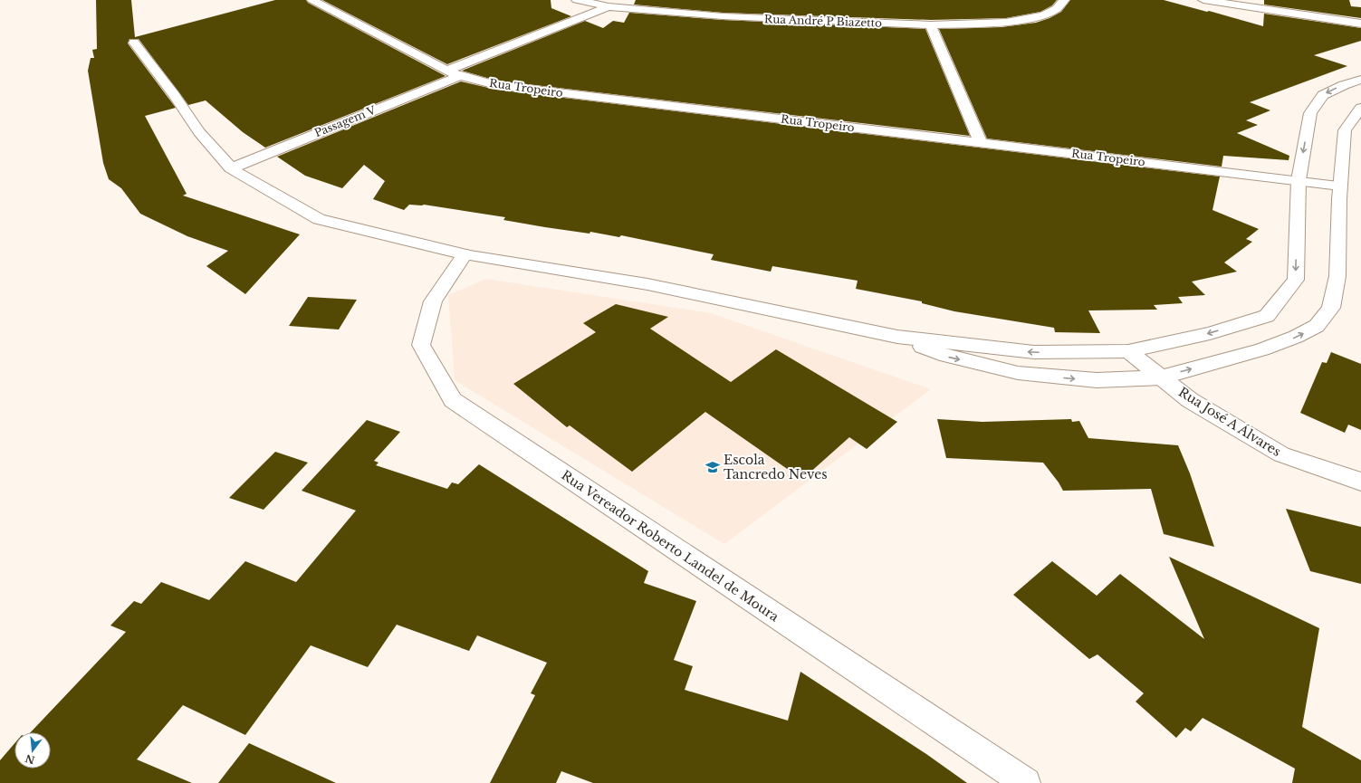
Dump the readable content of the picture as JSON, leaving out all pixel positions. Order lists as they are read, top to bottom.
{
  "streets": {
    "street": [
      "Rua André P Biazetto",
      "Rua Tropeiro",
      "Passagem V",
      "Rua José A Álvares",
      "Rua Vereador Roberto Landel de Moura"
    ]
  },
  "crossings": [
    ["Rua Tropeiro", "Passagem V"]
  ],
  "places": {
    "school or university": ["Escola Tancredo Neves"]
  },
  "north": "bottom"
}
